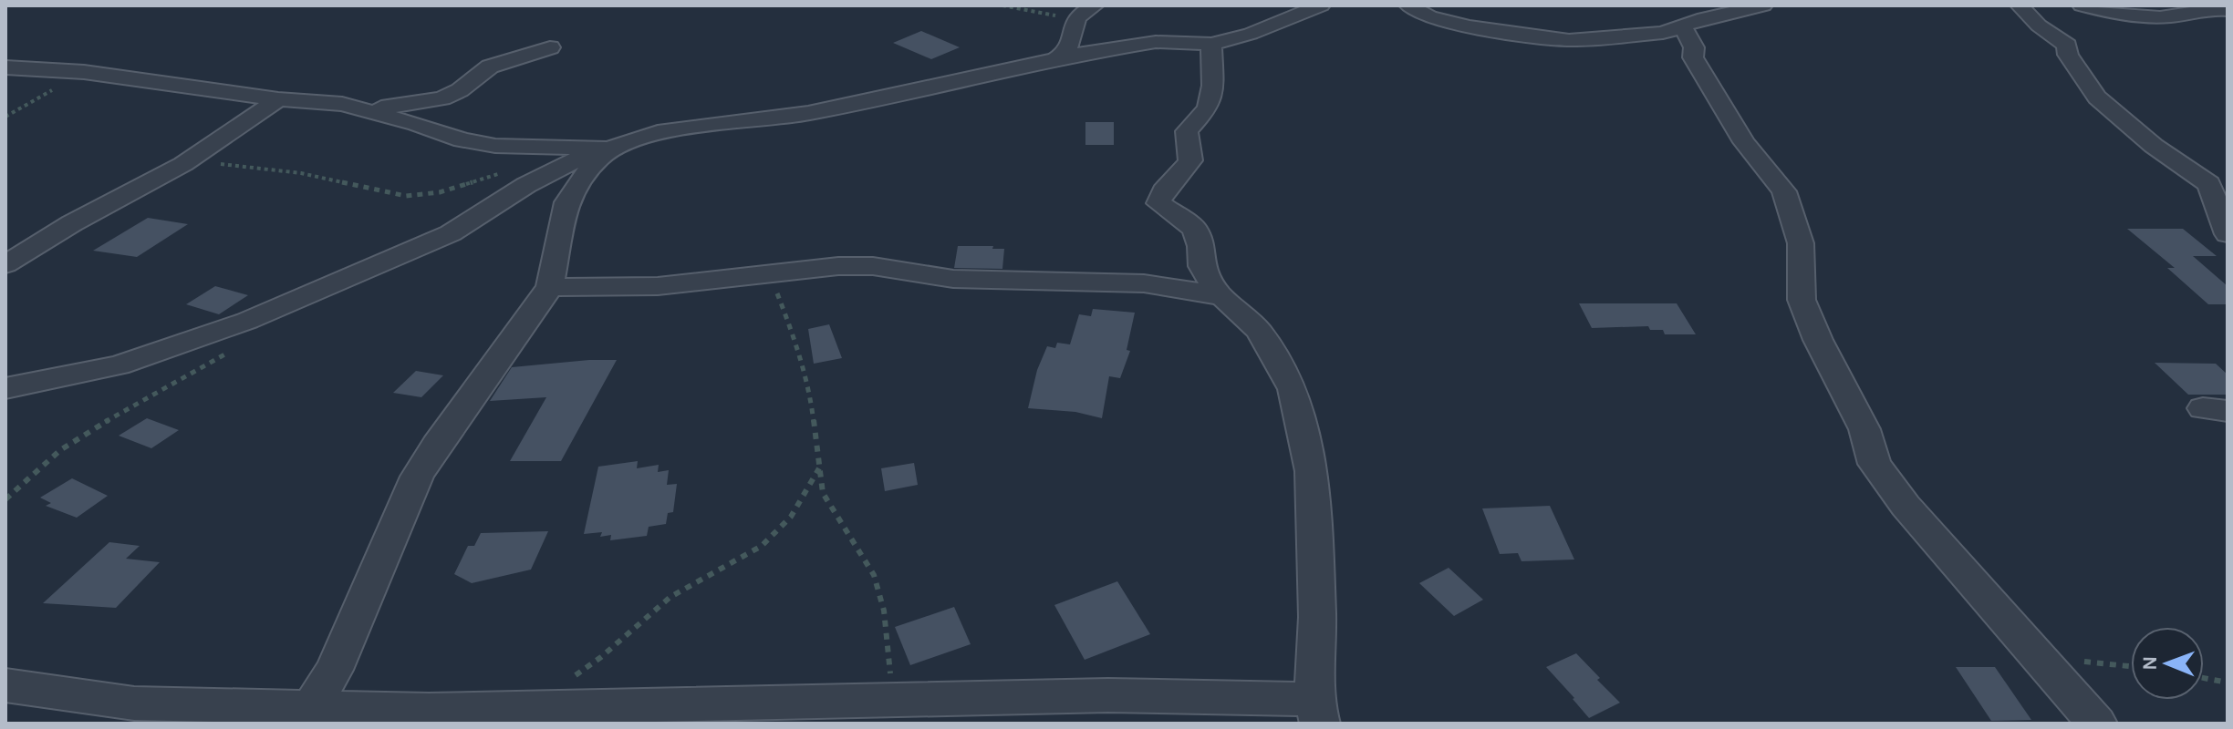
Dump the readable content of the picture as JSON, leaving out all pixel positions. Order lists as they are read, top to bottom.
{
  "north": "left"
}
